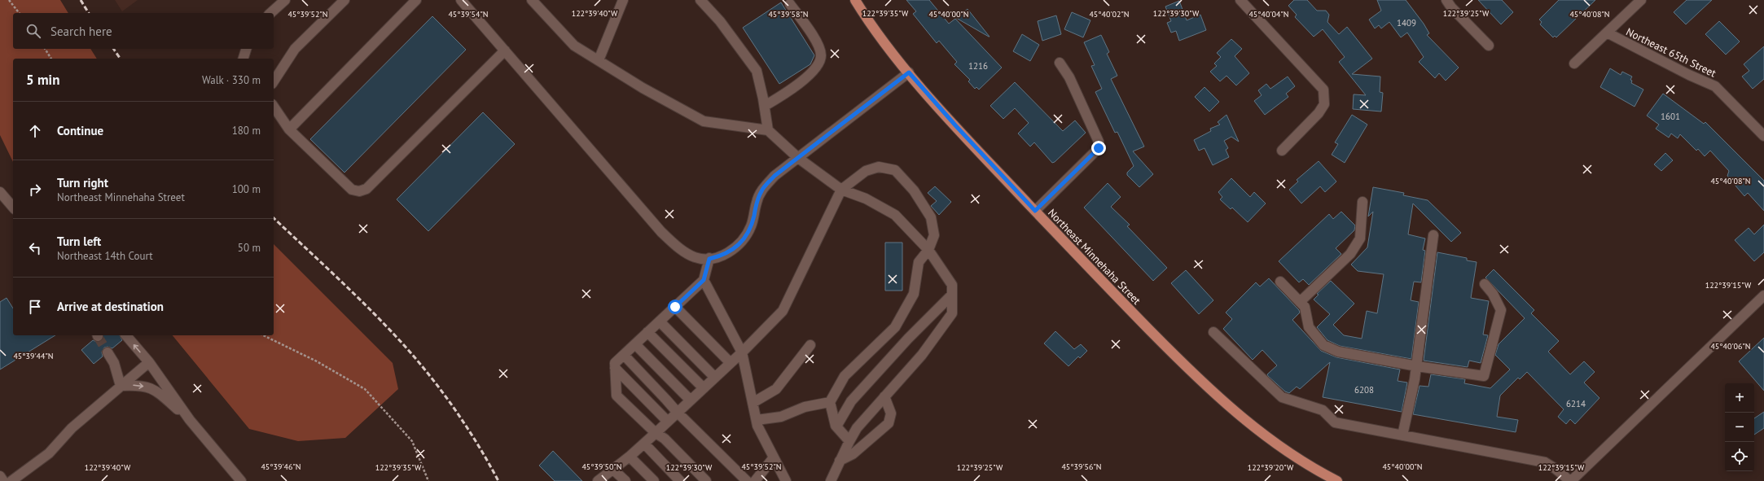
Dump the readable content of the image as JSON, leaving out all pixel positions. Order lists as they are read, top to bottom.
{
  "streets": {
    "main road": ["Northeast Minnehaha Street"],
    "street": ["Northeast 65th Street"]
  },
  "house_numbers": [
    "1409",
    "1216",
    "1601",
    "6208",
    "6214"
  ],
  "page": {
    "search": "Search here",
    "heading": ["5 min", "Walk · 330 m"],
    "list": [
      ["Continue", "180 m"],
      ["Turn right", "Northeast Minnehaha Street", "100 m"],
      ["Turn left", "Northeast 14th Court", "50 m"],
      "Arrive at destination"
    ],
    "map_buttons": ["+", "−"]
  },
  "coordinates": [
    "122°39'40\"W",
    "122°39'35\"W",
    "122°39'25\"W",
    "122°39'30\"W",
    "45°39'52\"N",
    "45°39'54\"N",
    "45°39'58\"N",
    "45°40'00\"N",
    "45°40'02\"N",
    "45°40'04\"N",
    "45°40'08\"N",
    "122°39'15\"W",
    "45°40'06\"N",
    "45°39'44\"N",
    "45°39'46\"N",
    "45°39'50\"N",
    "45°39'56\"N",
    "122°39'20\"W"
  ]
}
